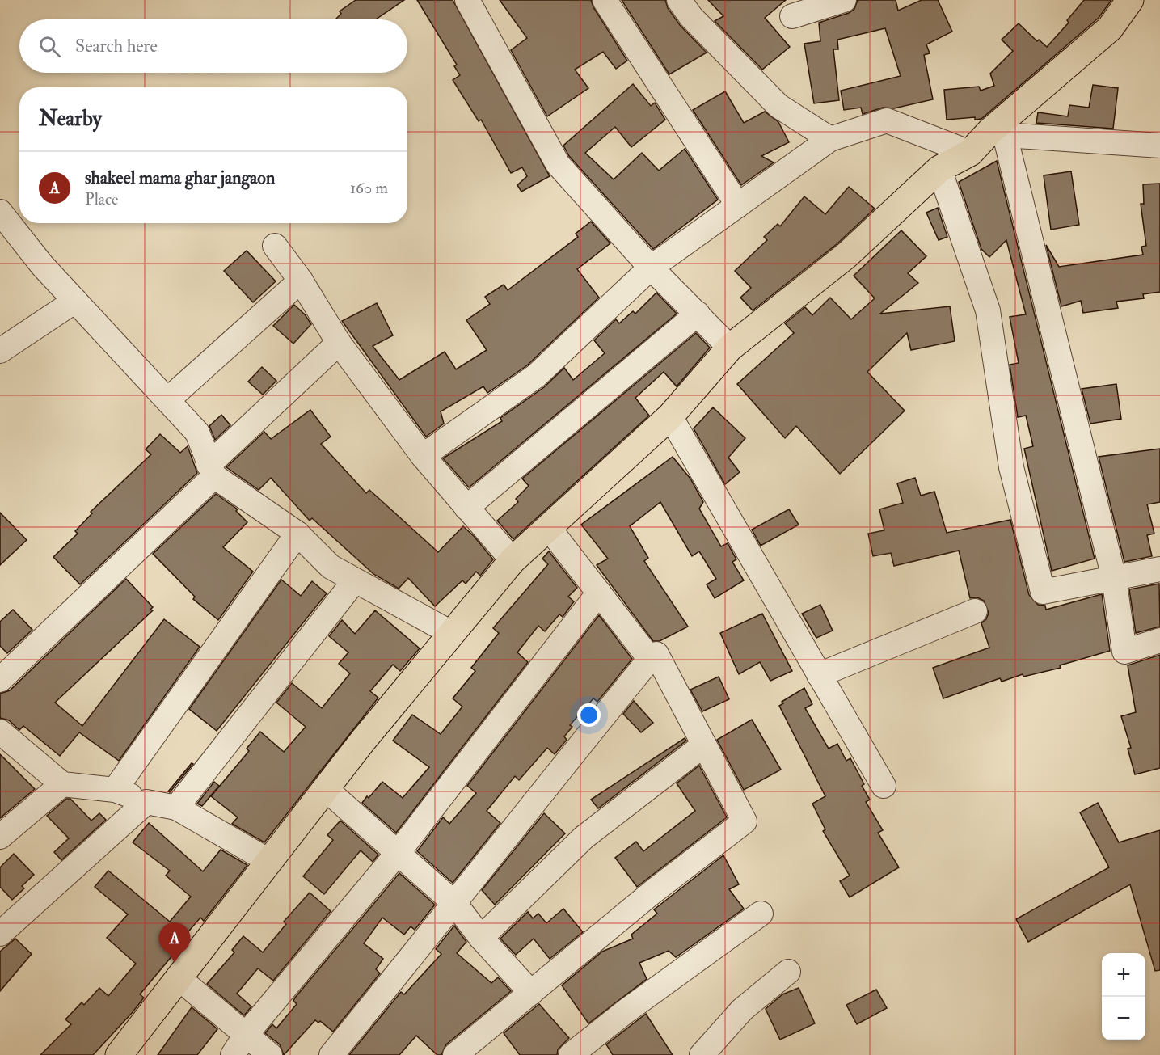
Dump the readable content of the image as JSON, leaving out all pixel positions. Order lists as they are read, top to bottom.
{
  "page": {
    "search": "Search here",
    "heading": "Nearby",
    "list": [
      {
        "mark": "A",
        "name": "shakeel mama ghar jangaon",
        "note": "Place",
        "value": "160 m"
      }
    ],
    "pins": "A",
    "map_buttons": ["+", "−"]
  }
}
